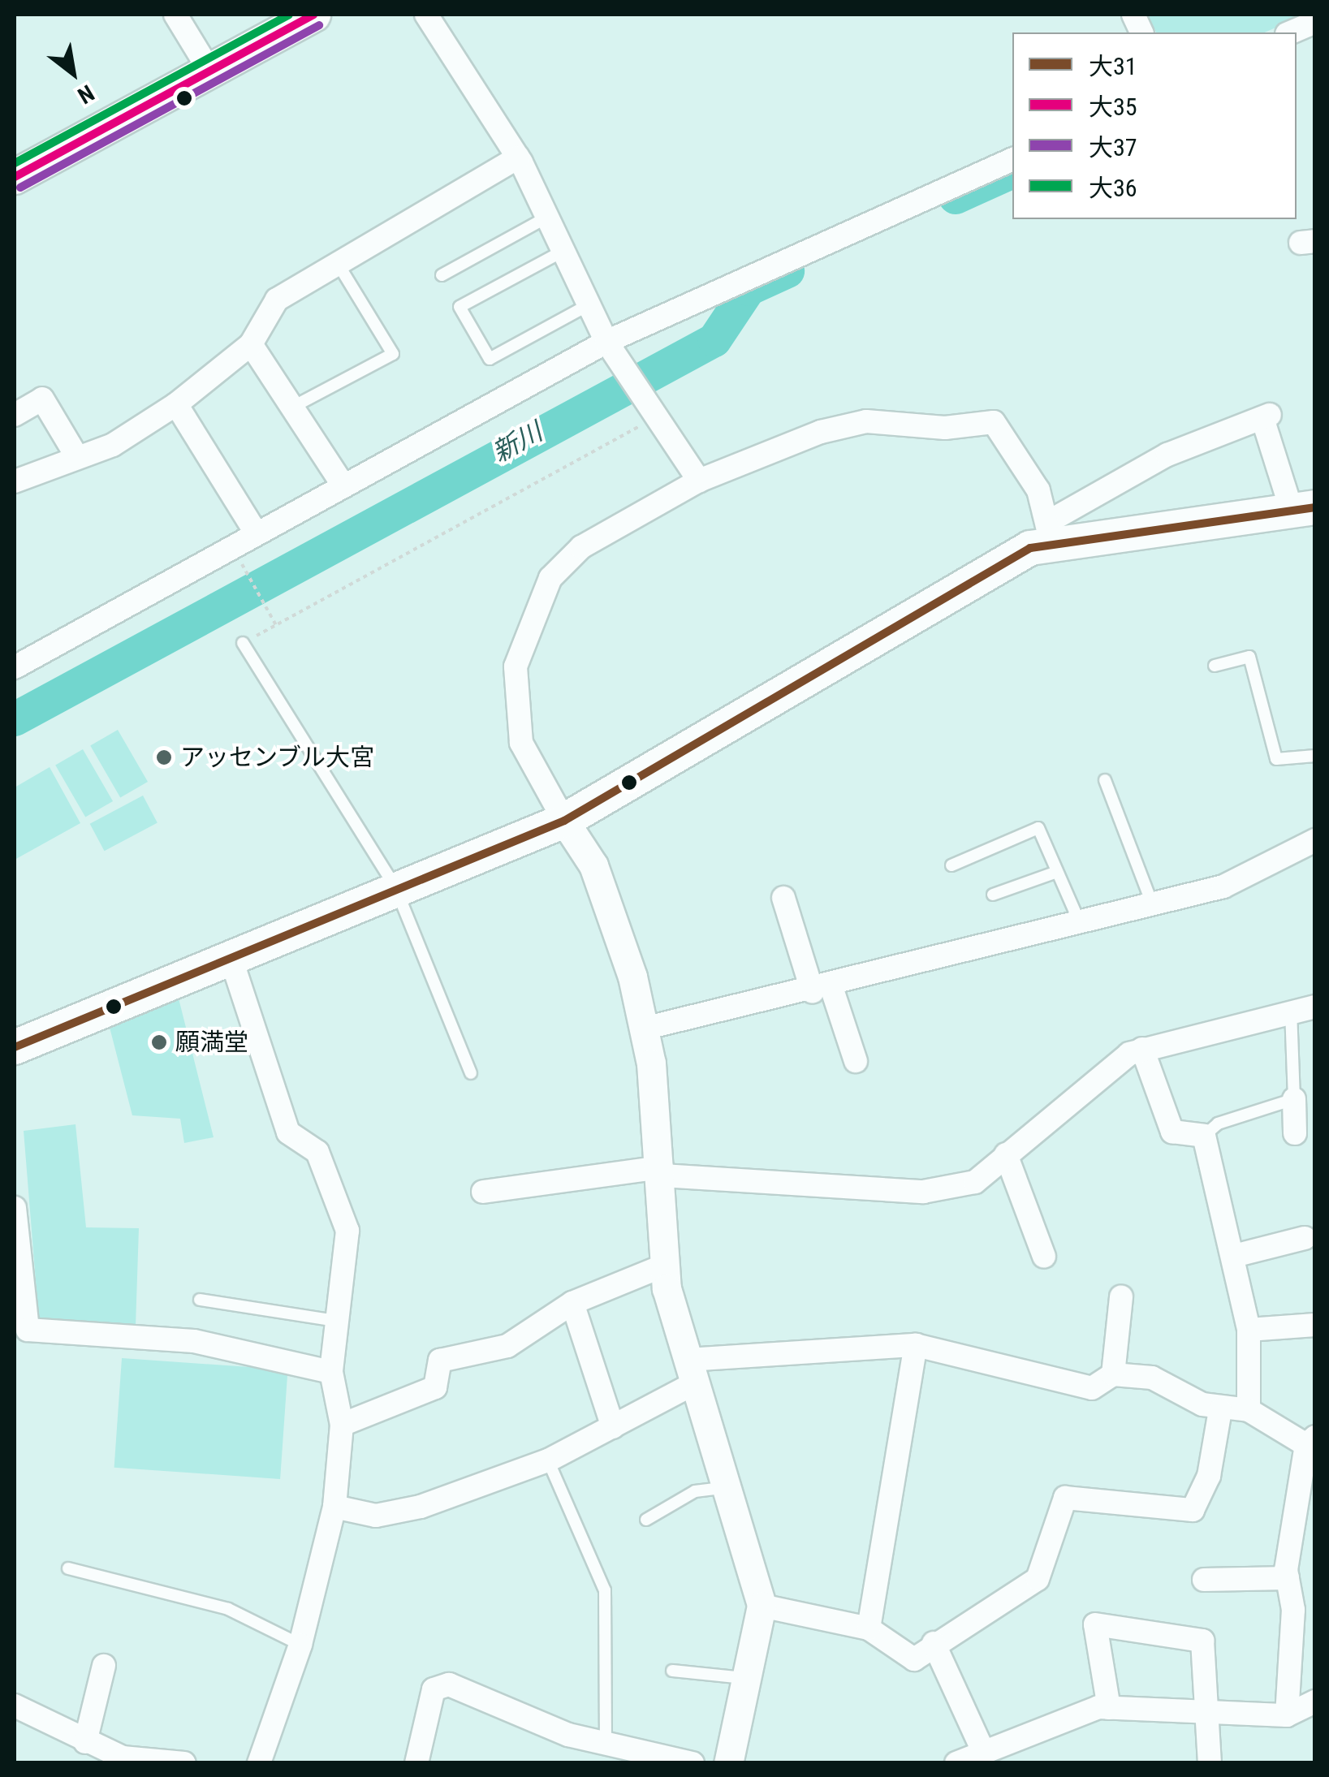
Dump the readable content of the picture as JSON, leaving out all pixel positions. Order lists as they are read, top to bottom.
{
  "water": ["新川"],
  "places": ["アッセンブル大宮", "願満堂"],
  "lines": [
    "transit line 大35",
    "transit line 大36",
    "transit line 大37",
    "transit line 大31"
  ],
  "legend": [
    "大31",
    "大35",
    "大37",
    "大36"
  ],
  "north": "bottom right"
}
